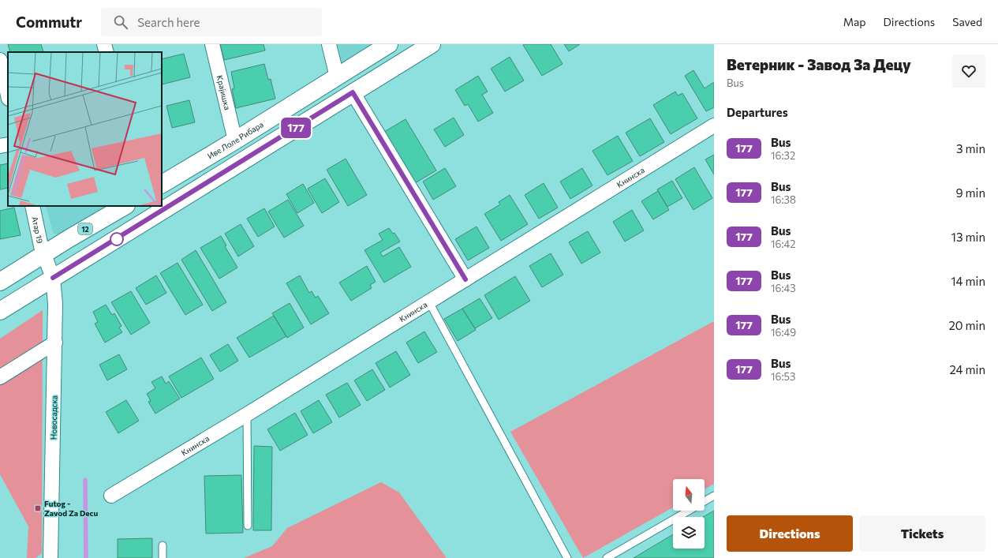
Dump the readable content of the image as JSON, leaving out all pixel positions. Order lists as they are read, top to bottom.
{
  "streets": {
    "main road": ["Иве Лоле Рибара", "12"],
    "street": [
      "Крајишка",
      "Книнска",
      "Атар 19",
      "Новосадска"
    ]
  },
  "crossings": [
    ["Крајишка", "Иве Лоле Рибара"],
    ["12", "Атар 19"],
    ["Атар 19", "Новосадска"]
  ],
  "places": {
    "transit": ["Futog - Zavod Za Decu"]
  },
  "lines": ["bus line 177"],
  "north": "top",
  "page": {
    "header": "Commutr",
    "search": "Search here",
    "nav": ["Map", "Directions", "Saved"],
    "on_map": "177",
    "heading": [
      ["Ветерник - Завод За Децу", "Bus"],
      "Departures"
    ],
    "list": [
      {
        "mark": "177",
        "name": "Bus",
        "note": "16:32",
        "value": "3 min"
      },
      {
        "mark": "177",
        "name": "Bus",
        "note": "16:38",
        "value": "9 min"
      },
      {
        "mark": "177",
        "name": "Bus",
        "note": "16:42",
        "value": "13 min"
      },
      {
        "mark": "177",
        "name": "Bus",
        "note": "16:43",
        "value": "14 min"
      },
      {
        "mark": "177",
        "name": "Bus",
        "note": "16:49",
        "value": "20 min"
      },
      {
        "mark": "177",
        "name": "Bus",
        "note": "16:53",
        "value": "24 min"
      }
    ],
    "buttons": ["Directions", "Tickets"]
  }
}
